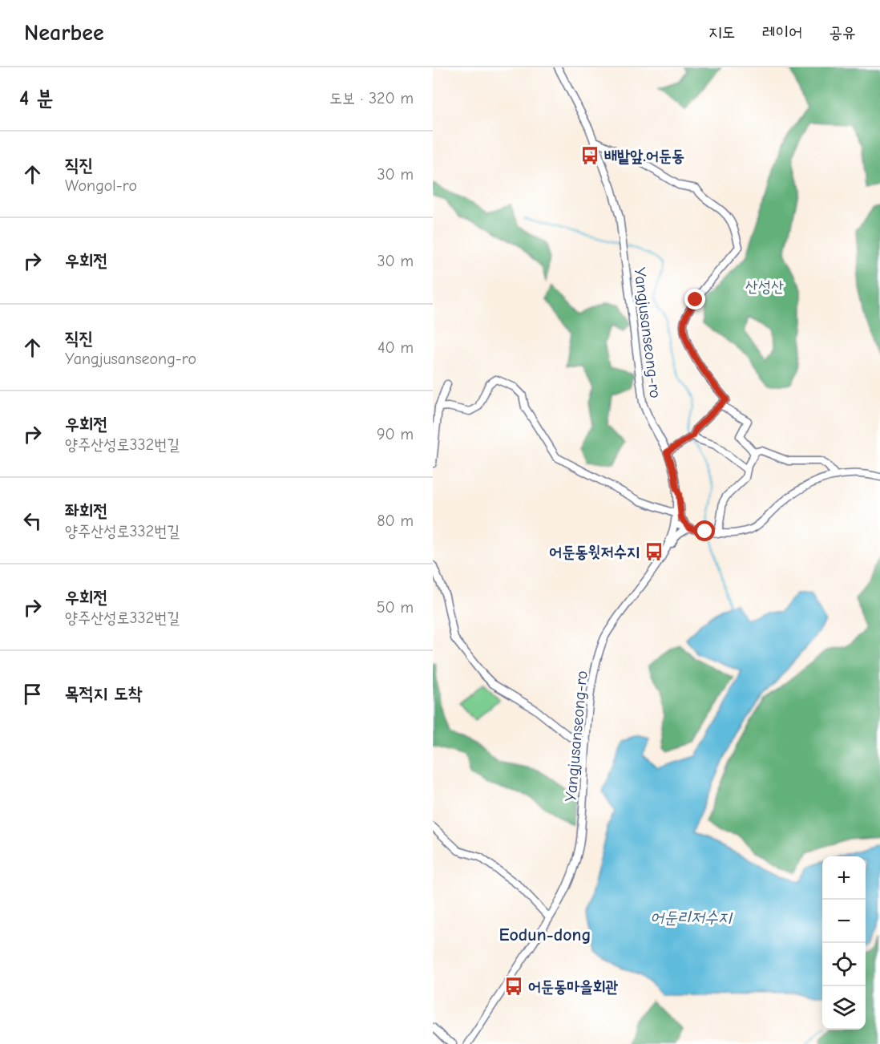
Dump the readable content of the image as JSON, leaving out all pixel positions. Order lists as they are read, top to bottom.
{
  "streets": {
    "street": ["Yangjusanseong-ro"]
  },
  "districts": ["Eodun-dong"],
  "water": ["어둔리저수지"],
  "parks": ["산성산"],
  "places": {
    "bus stop": ["배밭앞.어둔동", "어둔동윗저수지", "어둔동마을회관"]
  },
  "page": {
    "header": "Nearbee",
    "nav": ["지도", "레이어", "공유"],
    "heading": ["4 분", "도보 · 320 m"],
    "list": [
      ["직진", "Wongol-ro", "30 m"],
      ["우회전", "30 m"],
      ["직진", "Yangjusanseong-ro", "40 m"],
      ["우회전", "양주산성로332번길", "90 m"],
      ["좌회전", "양주산성로332번길", "80 m"],
      ["우회전", "양주산성로332번길", "50 m"],
      "목적지 도착"
    ],
    "map_buttons": ["+", "−"]
  }
}
